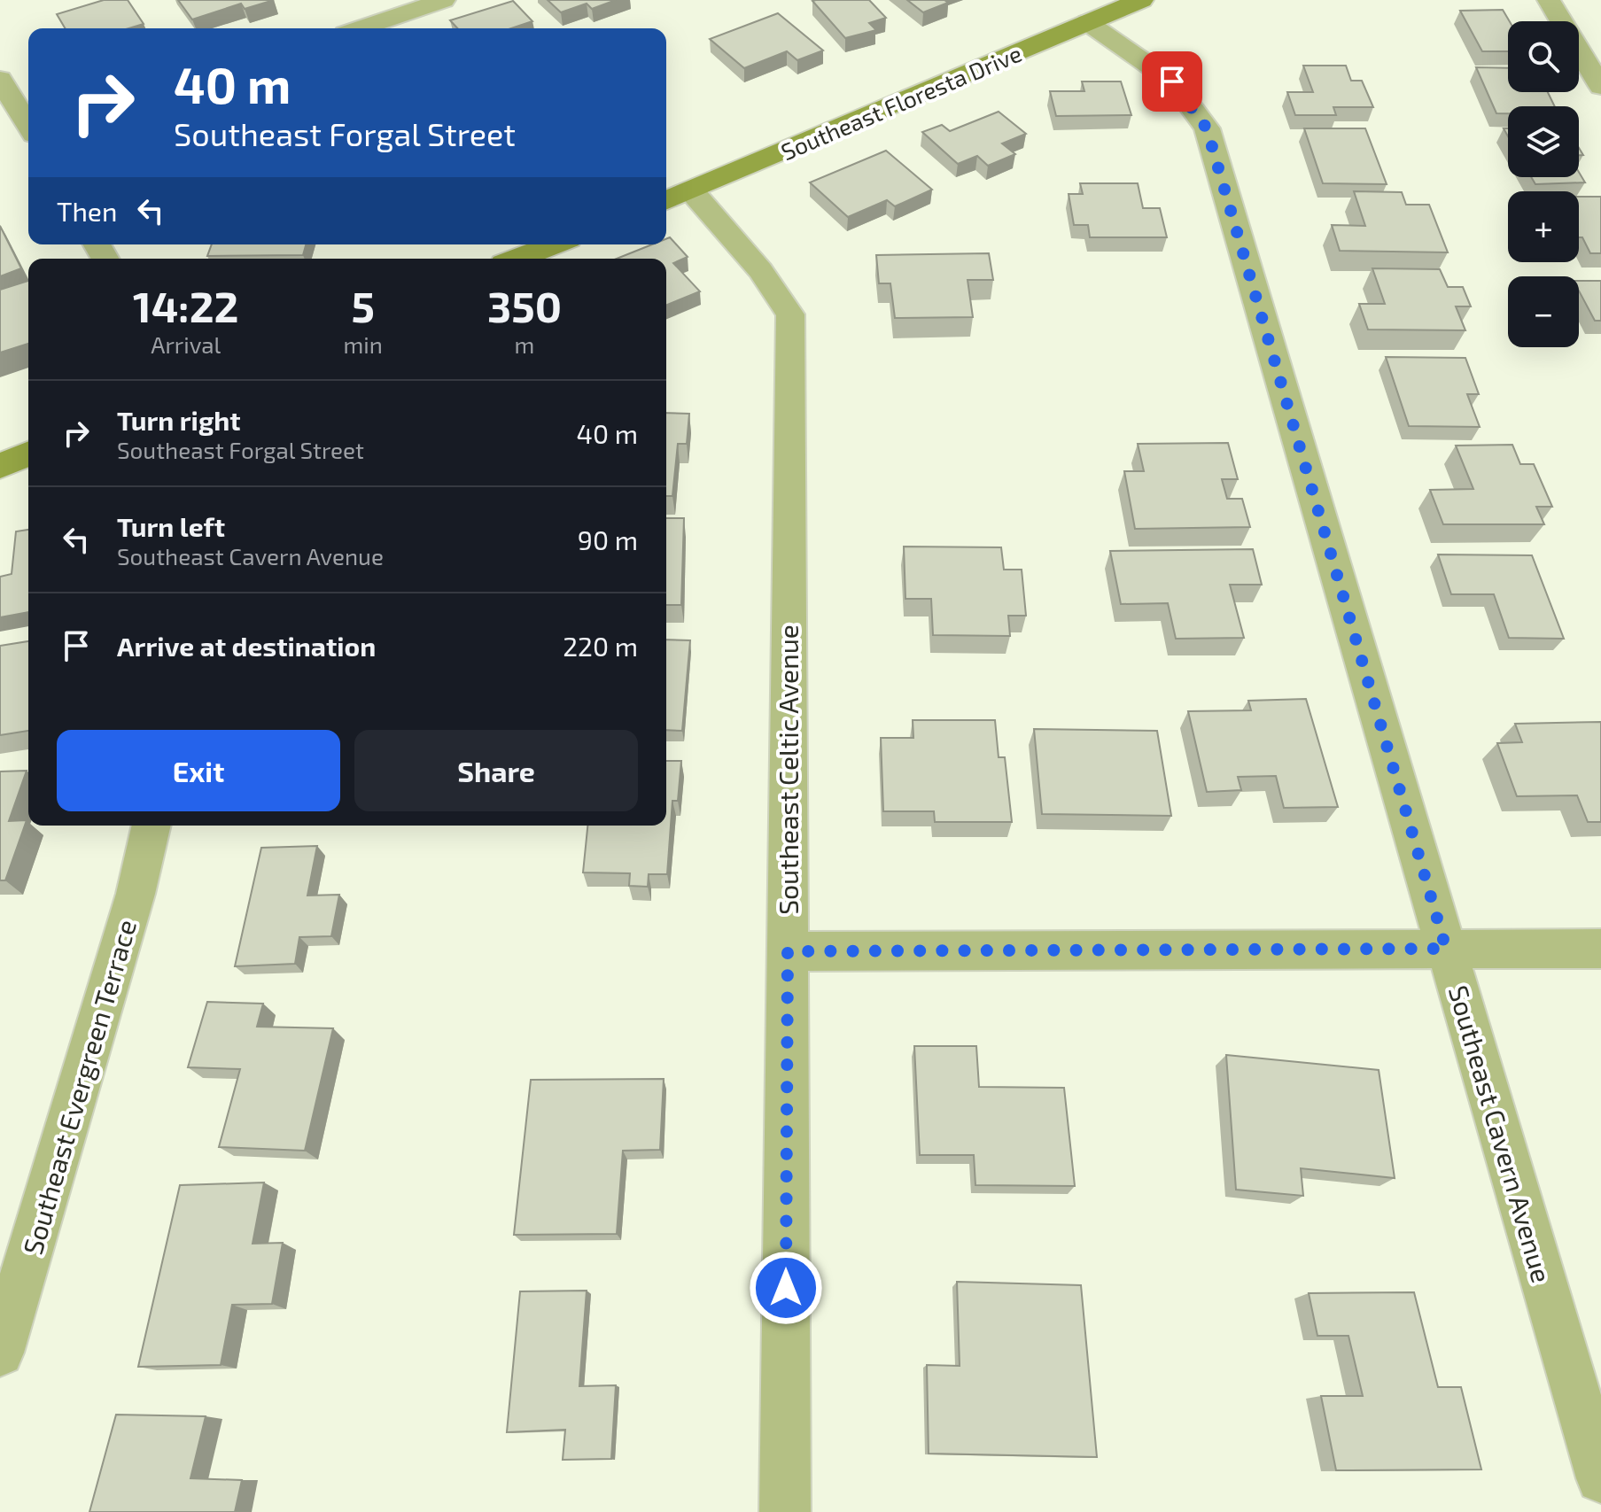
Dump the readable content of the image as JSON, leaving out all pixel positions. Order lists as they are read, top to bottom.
{
  "streets": {
    "street": [
      "Southeast Floresta Drive",
      "Southeast Celtic Avenue",
      "Southeast Evergreen Terrace",
      "Southeast Cavern Avenue"
    ]
  },
  "crossings": [
    ["Southeast Floresta Drive", "Southeast Celtic Avenue"],
    ["Southeast Floresta Drive", "Southeast Cavern Avenue"]
  ],
  "page": {
    "map_buttons": ["+", "−"],
    "turn": ["40 m", "Southeast Forgal Street"],
    "then": "Then",
    "eta": [
      "14:22",
      "Arrival",
      "5",
      "min",
      "350",
      "m"
    ],
    "list": [
      {
        "name": "Turn right",
        "note": "Southeast Forgal Street",
        "value": "40 m"
      },
      {
        "name": "Turn left",
        "note": "Southeast Cavern Avenue",
        "value": "90 m"
      },
      {
        "name": "Arrive at destination",
        "value": "220 m"
      }
    ],
    "buttons": ["Exit", "Share"]
  }
}
